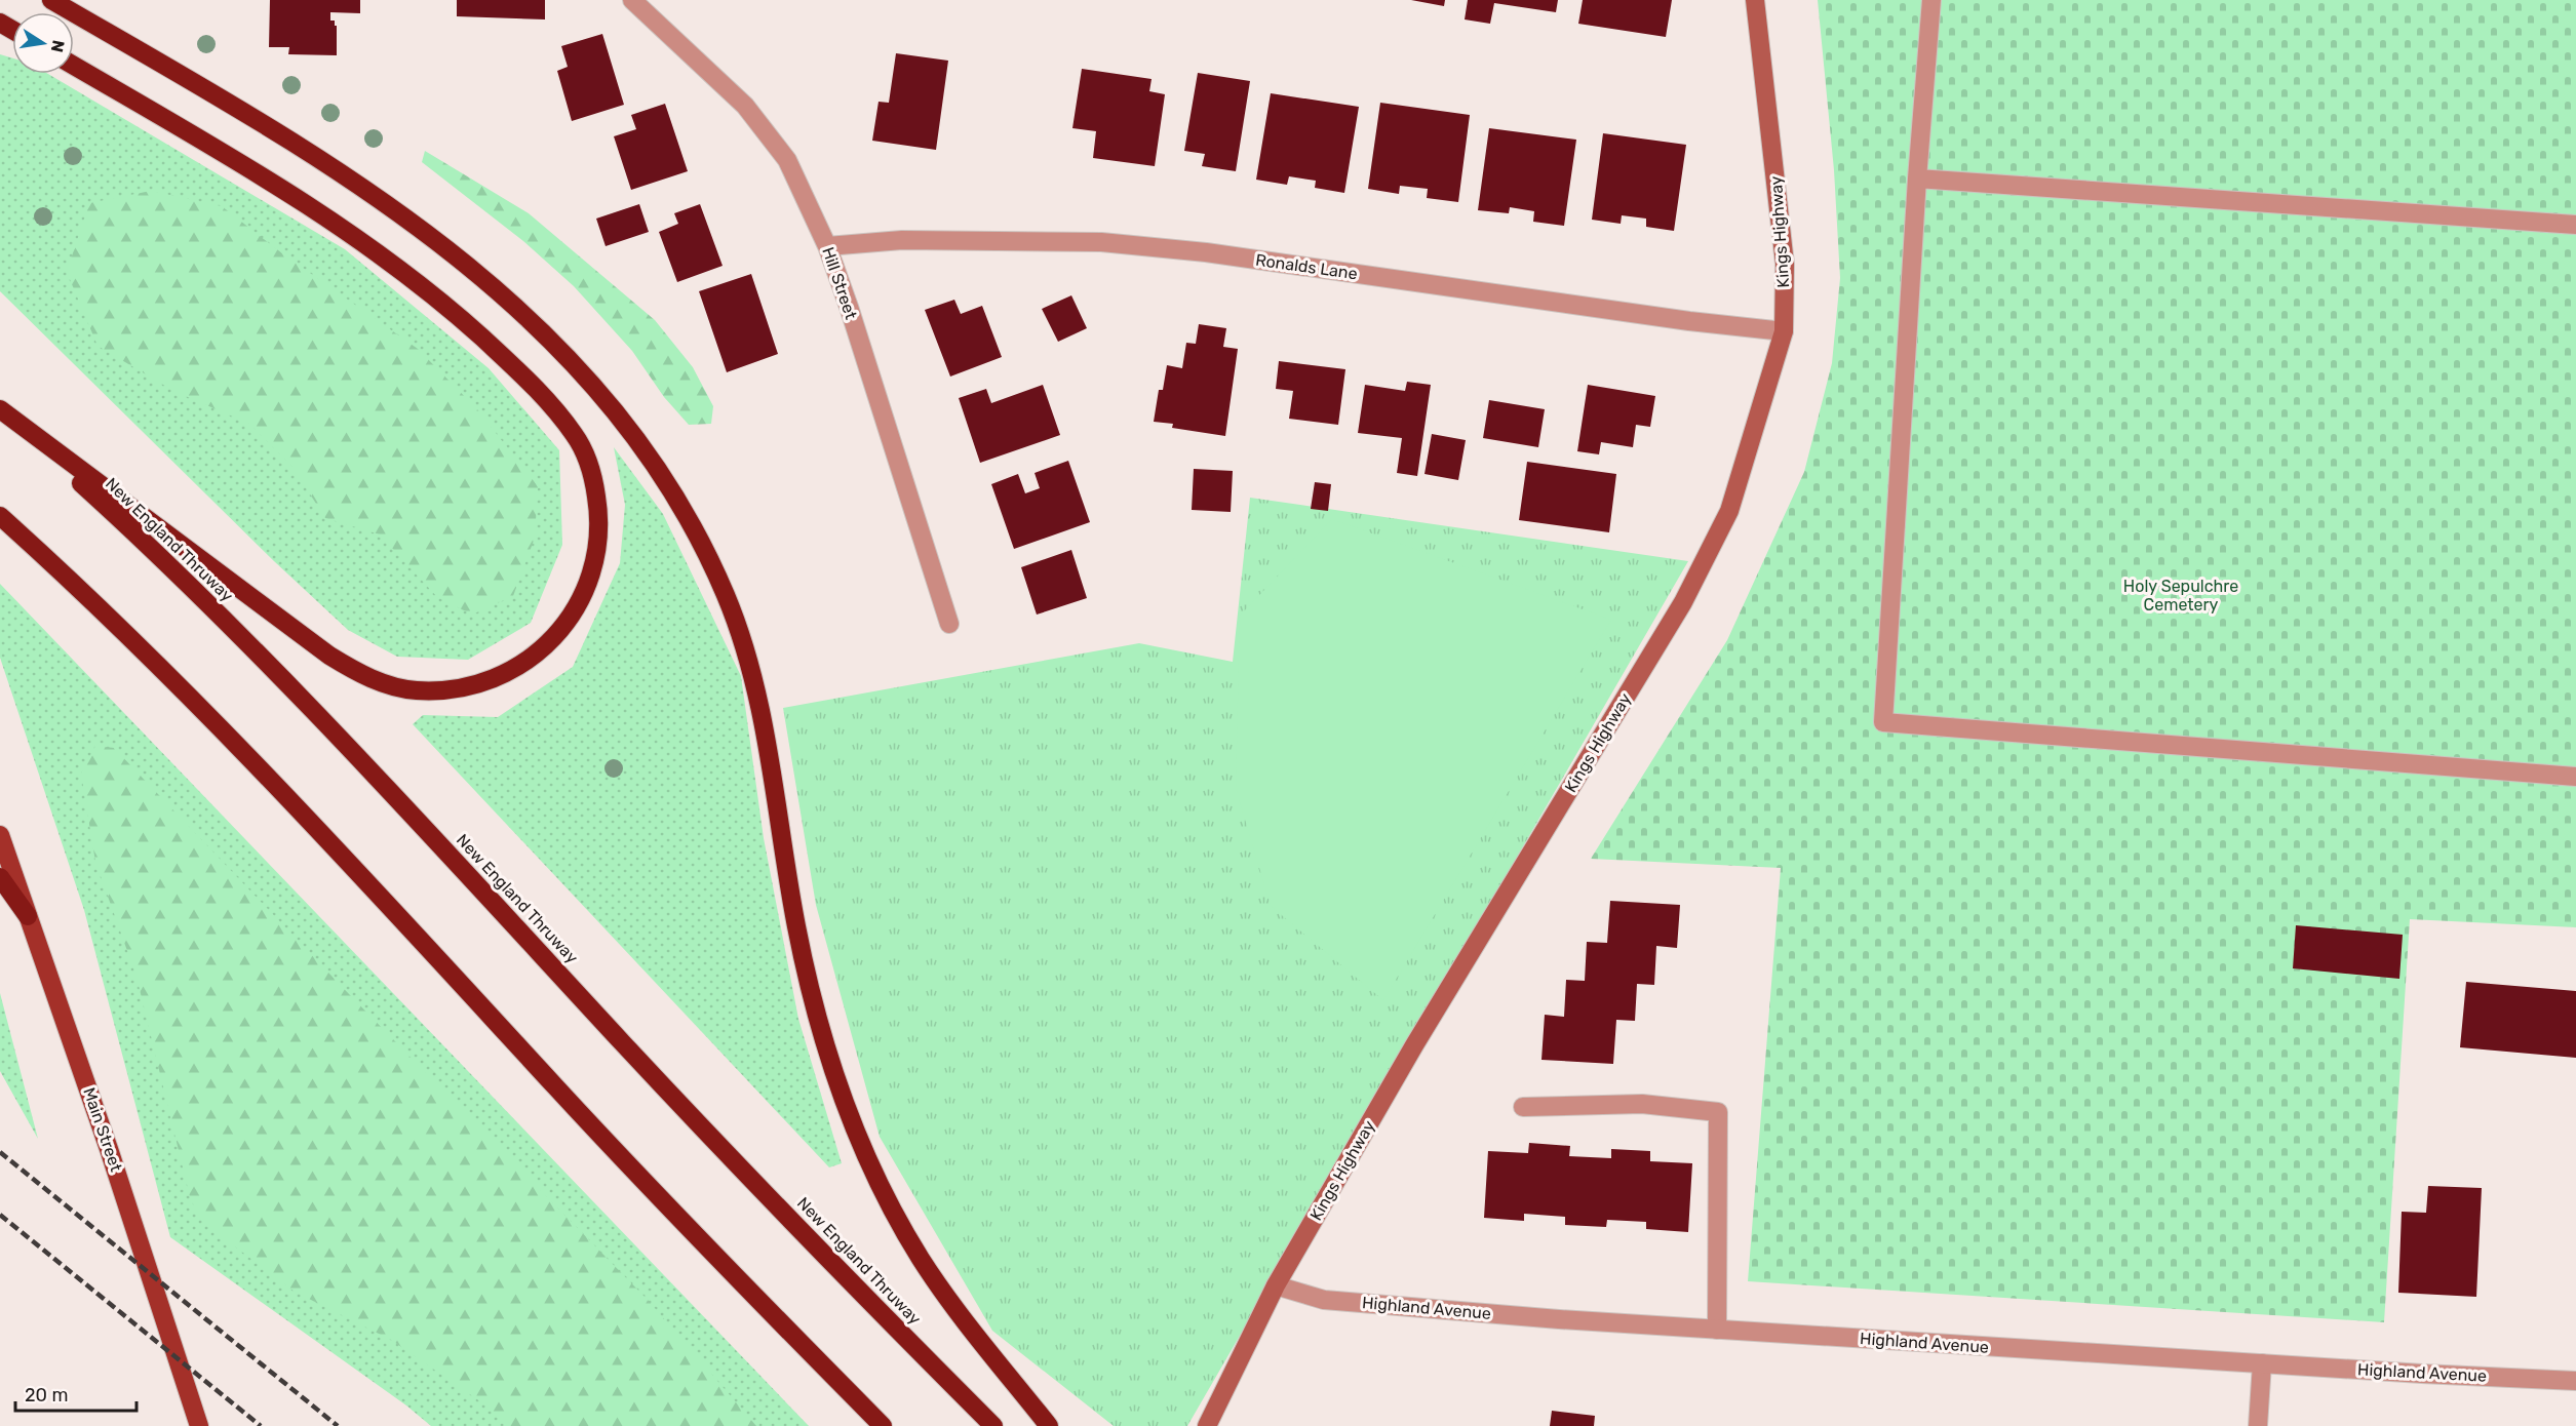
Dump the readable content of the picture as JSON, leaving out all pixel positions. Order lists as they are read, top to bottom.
{
  "streets": {
    "highway": ["New England Thruway"],
    "main road": ["Main Street"],
    "street": [
      "Kings Highway",
      "Ronalds Lane",
      "Hill Street",
      "Highland Avenue"
    ]
  },
  "crossings": [
    ["Kings Highway", "Ronalds Lane"],
    ["Kings Highway", "Highland Avenue"],
    ["Ronalds Lane", "Hill Street"]
  ],
  "parks": ["Holy Sepulchre Cemetery"],
  "scale_bar": "20 m",
  "north": "right"
}
